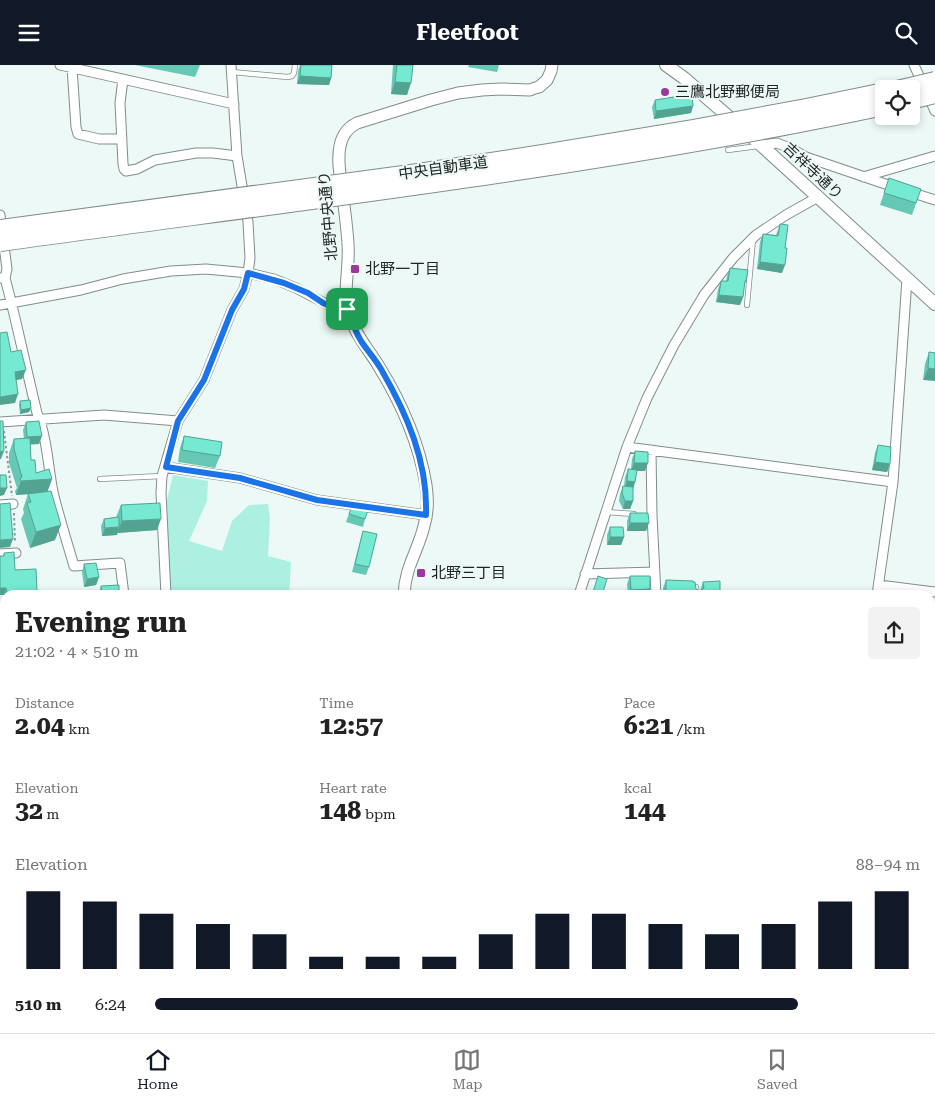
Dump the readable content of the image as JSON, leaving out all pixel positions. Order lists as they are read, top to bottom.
{
  "streets": {
    "highway": ["中央自動車道"],
    "main road": ["吉祥寺通り"],
    "street": ["北野中央通り"]
  },
  "places": {
    "other": ["三鷹北野郵便局"],
    "transit": ["北野一丁目", "北野三丁目"]
  },
  "page": {
    "header": "Fleetfoot",
    "heading": ["Evening run", "21:02 · 4 × 510 m"],
    "stats": [
      ["Distance", "2.04 km"],
      ["Time", "12:57"],
      ["Pace", "6:21 /km"],
      ["Elevation", "32 m"],
      ["Heart rate", "148 bpm"],
      ["kcal", "144"]
    ],
    "chart": ["Elevation", "88–94 m"],
    "list": [
      {
        "name": "510 m",
        "note": "6:24"
      }
    ],
    "tabs": ["Home", "Map", "Saved"]
  }
}
